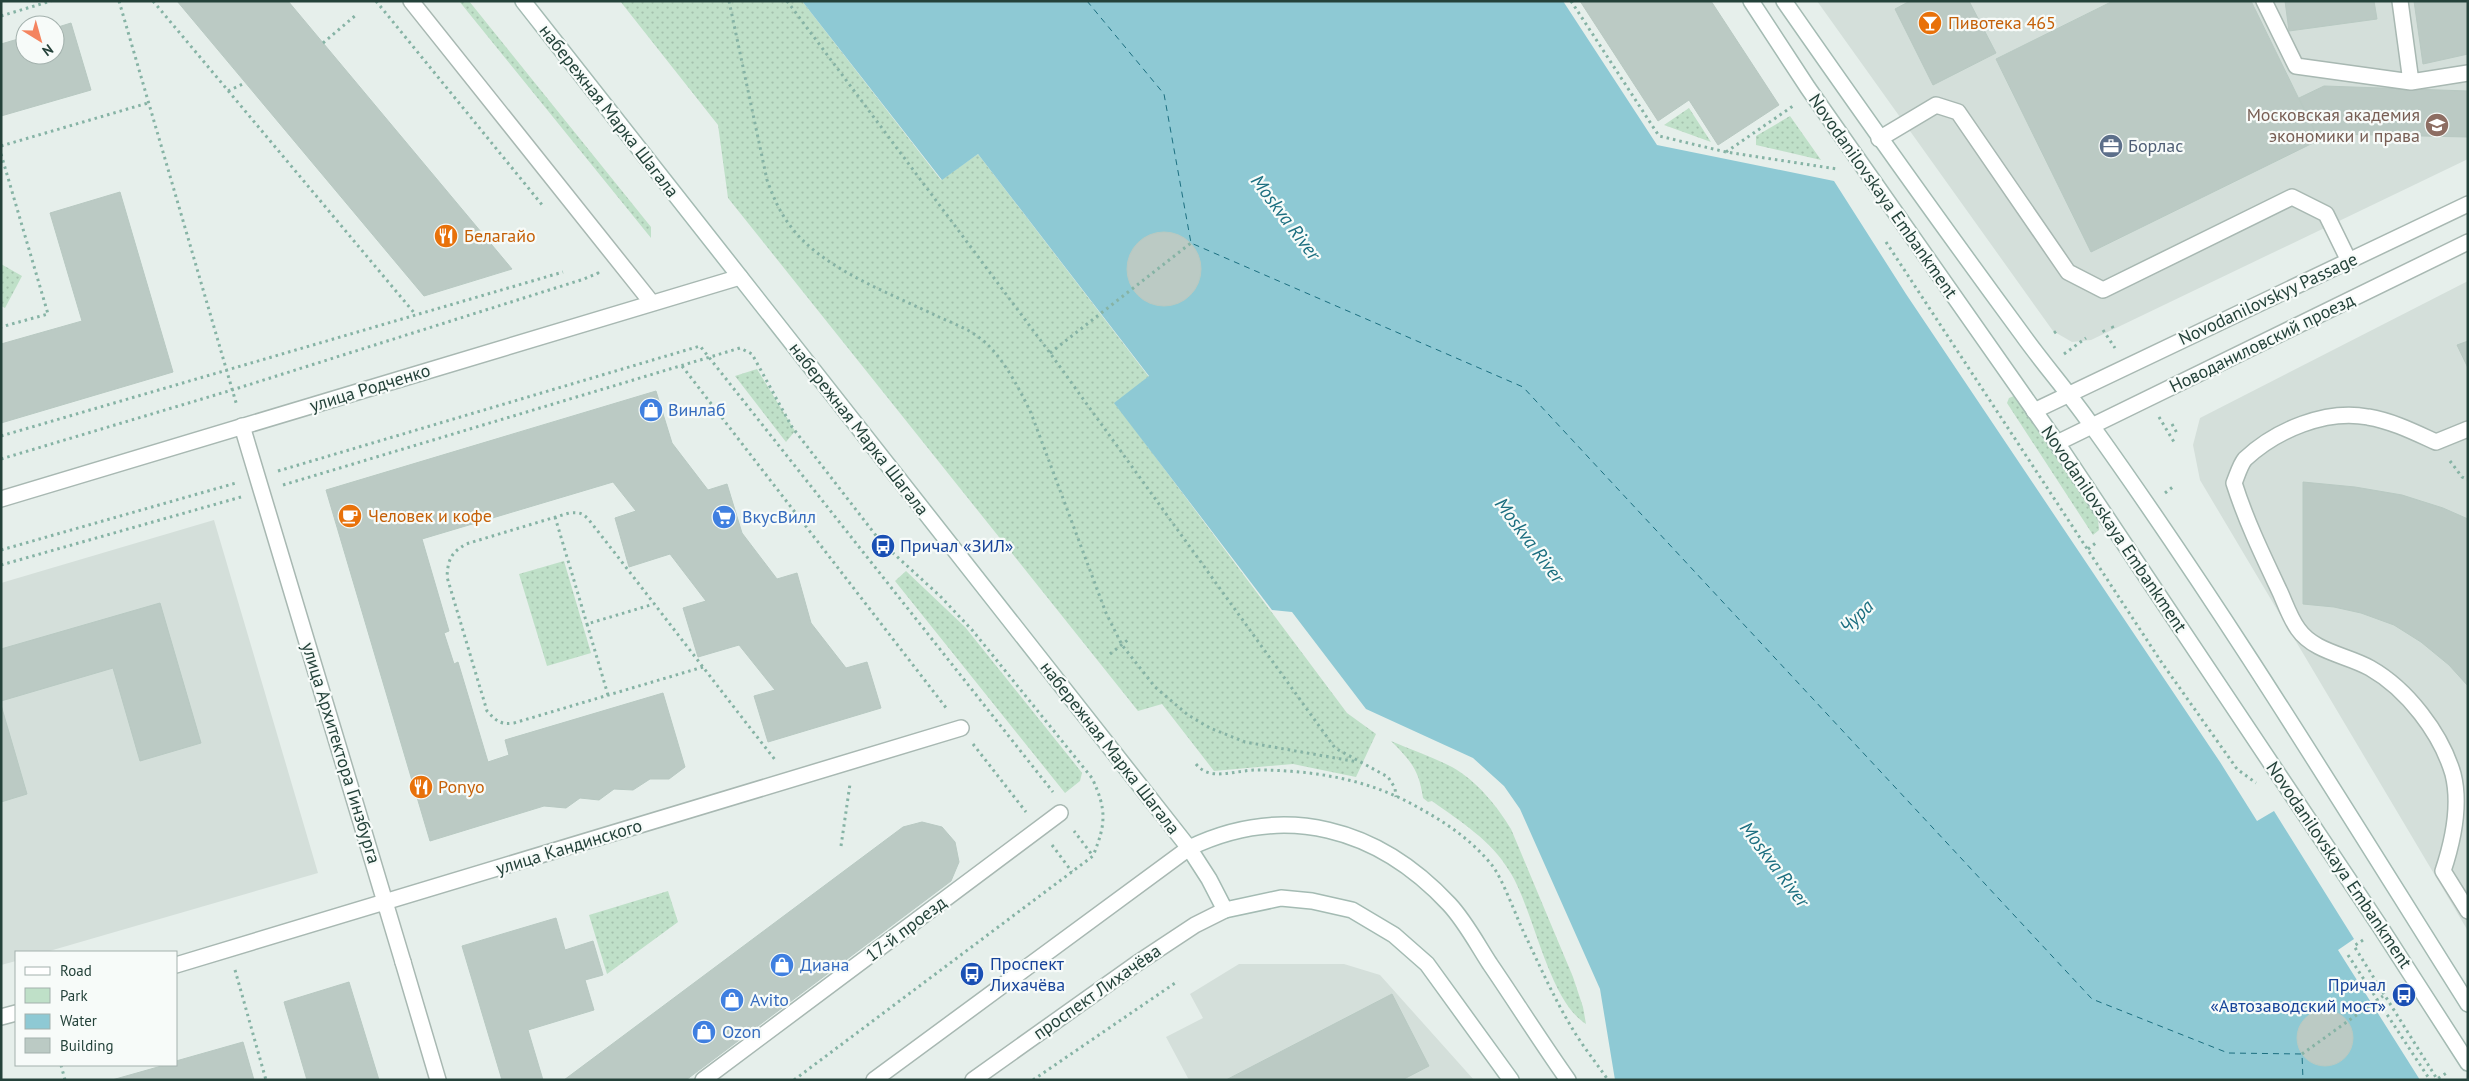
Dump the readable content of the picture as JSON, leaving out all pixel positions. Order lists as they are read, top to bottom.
{
  "streets": {
    "street": [
      "набережная Марка Шагала",
      "Novodanilovskaya Embankment",
      "Novodanilovskyy Passage",
      "Новоданиловский проезд",
      "улица Родченко",
      "улица Архитектора Гинзбурга",
      "улица Кандинского",
      "17-й проезд",
      "проспект Лихачёва"
    ]
  },
  "crossings": [
    ["набережная Марка Шагала", "улица Родченко"],
    ["набережная Марка Шагала", "проспект Лихачёва"],
    ["Novodanilovskaya Embankment", "Novodanilovskyy Passage"],
    ["Novodanilovskaya Embankment", "Новоданиловский проезд"],
    ["улица Родченко", "улица Архитектора Гинзбурга"],
    ["улица Архитектора Гинзбурга", "улица Кандинского"]
  ],
  "water": ["Moskva River", "Чура"],
  "places": {
    "bar": ["Пивотека 465"],
    "school or university": ["Московская академия экономики и права"],
    "office": ["Борлас"],
    "restaurant": ["Белагайо", "Ponyo"],
    "shop": [
      "Винлаб",
      "Диана",
      "Avito",
      "Ozon"
    ],
    "cafe": ["Человек и кофе"],
    "supermarket": ["ВкусВилл"],
    "bus stop": ["Причал «ЗИЛ»", "Проспект Лихачёва", "Причал «Автозаводский мост»"]
  },
  "legend": [
    "Road",
    "Park",
    "Water",
    "Building"
  ],
  "north": "bottom right"
}
